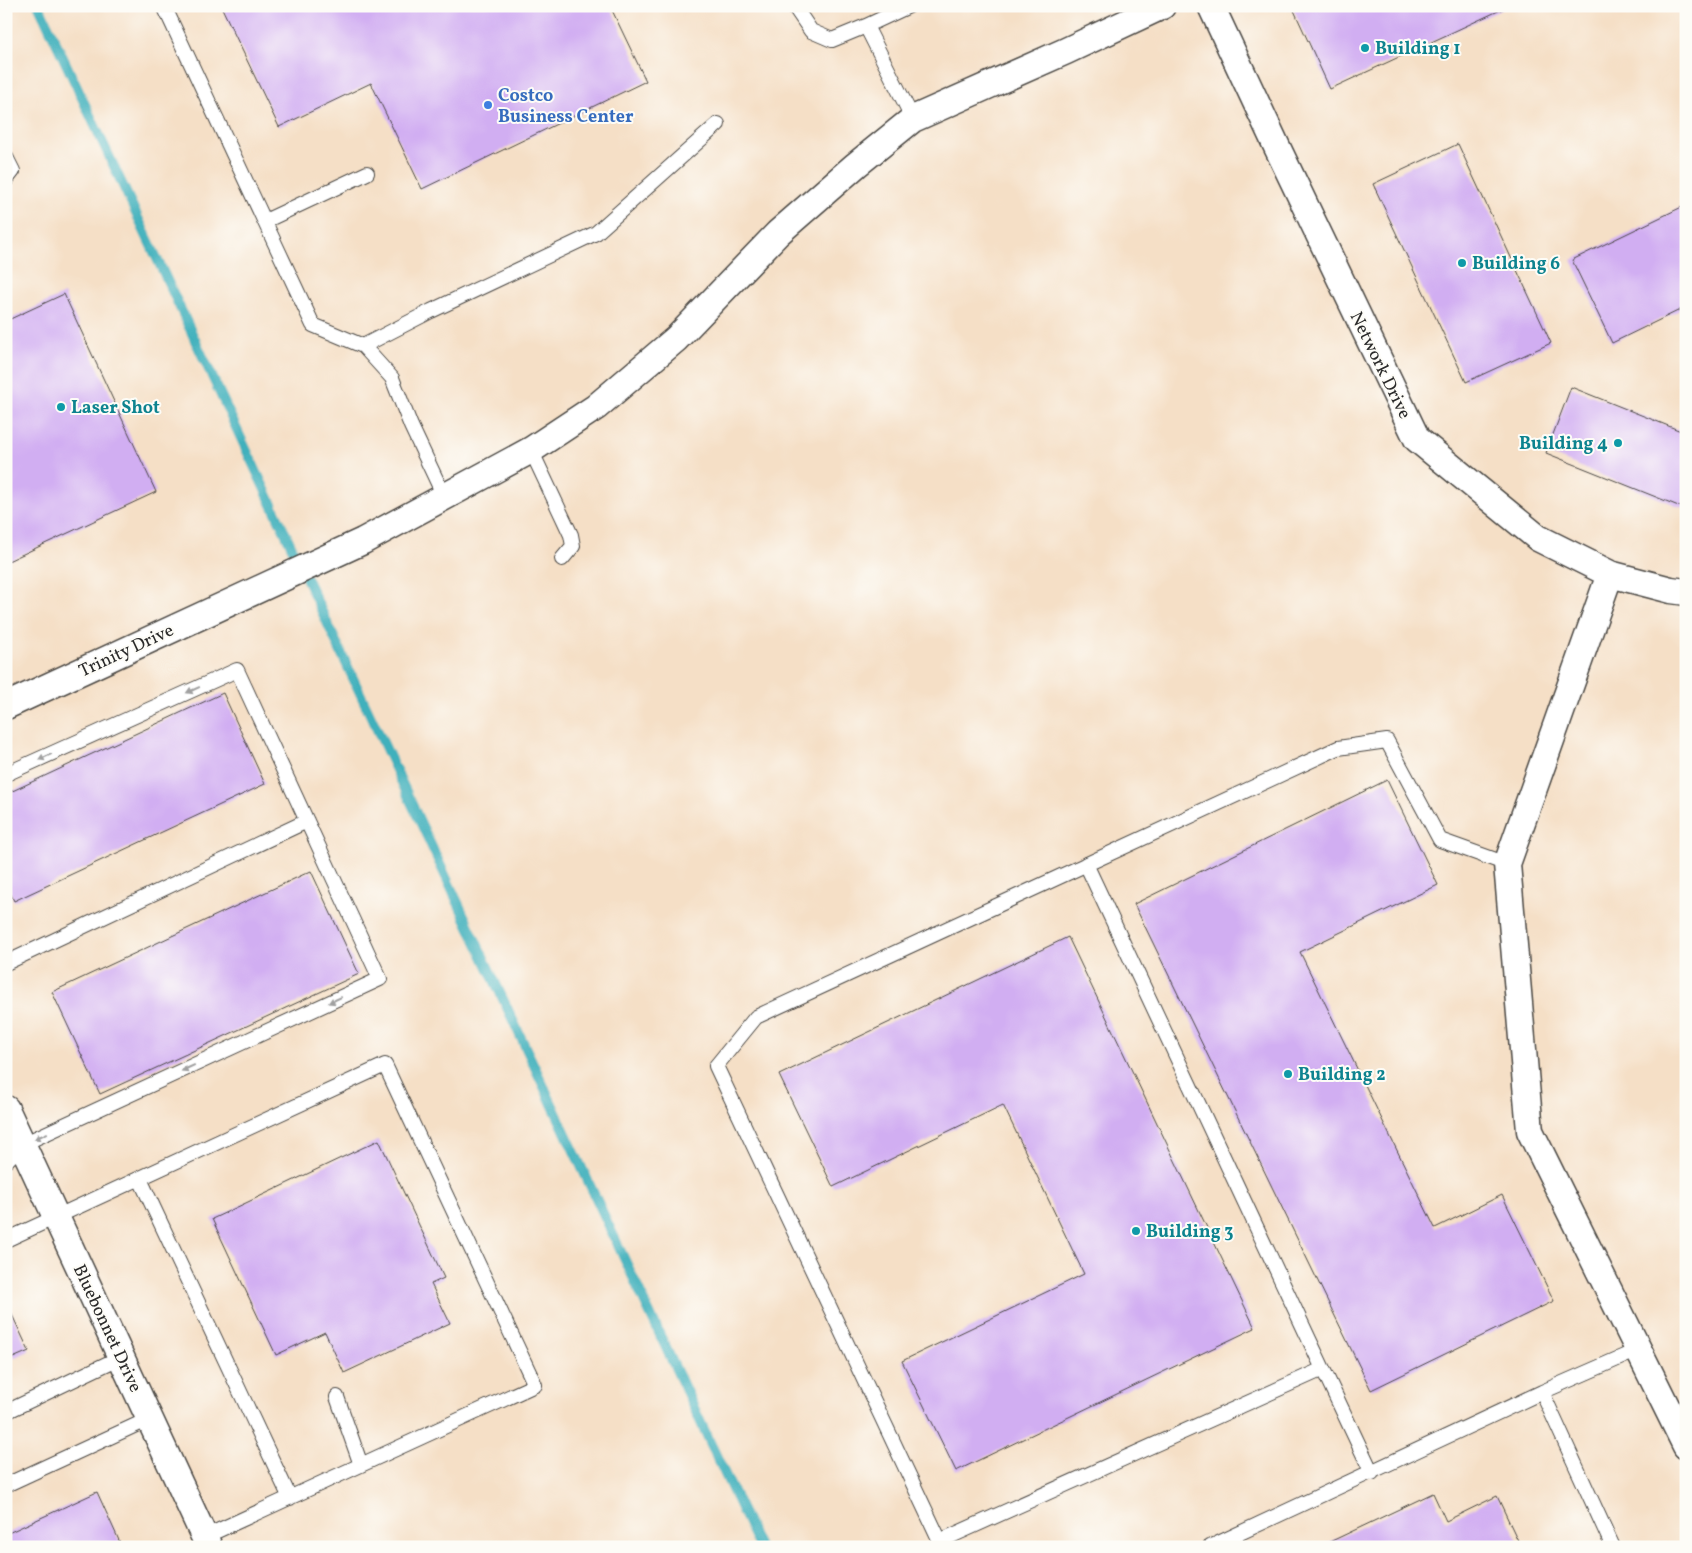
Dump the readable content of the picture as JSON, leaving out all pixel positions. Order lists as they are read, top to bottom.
{
  "streets": {
    "street": ["Network Drive", "Trinity Drive", "Bluebonnet Drive"]
  },
  "places": [
    "Building 1",
    "Costco Business Center",
    "Building 6",
    "Laser Shot",
    "Building 4",
    "Building 2",
    "Building 3"
  ]
}
